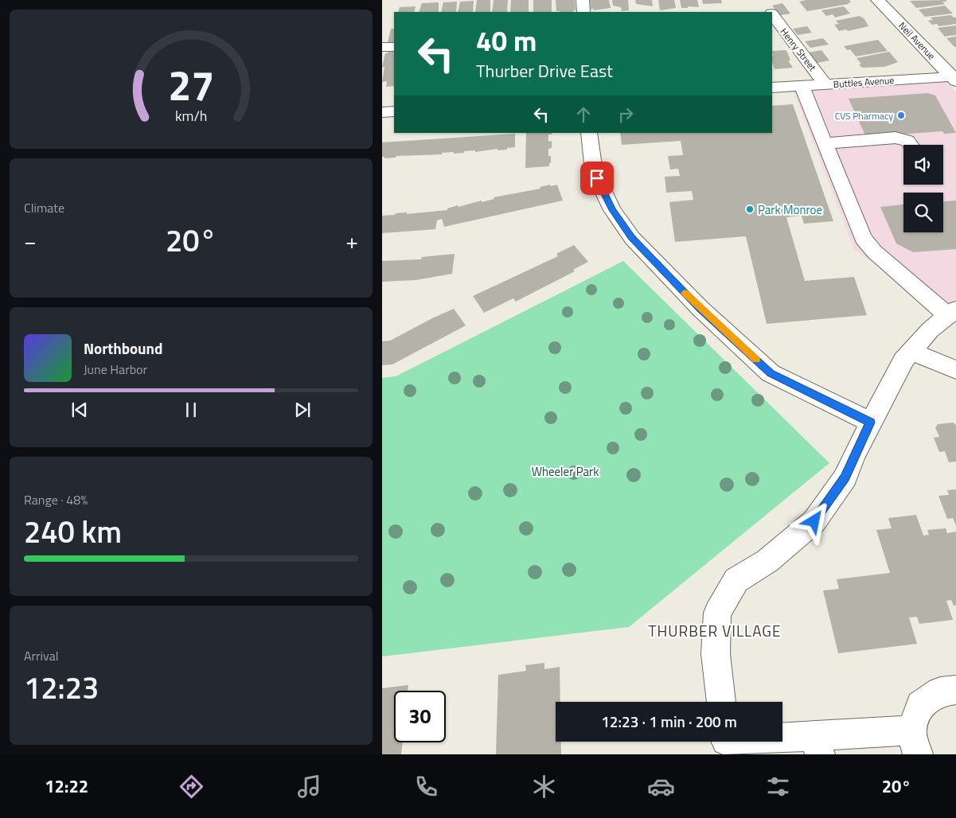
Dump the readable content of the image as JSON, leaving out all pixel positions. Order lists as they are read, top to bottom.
{
  "streets": {
    "street": ["Neil Avenue", "Henry Street", "Buttles Avenue"]
  },
  "crossings": [
    ["Neil Avenue", "Buttles Avenue"],
    ["Henry Street", "Buttles Avenue"]
  ],
  "districts": ["THURBER VILLAGE"],
  "parks": ["Wheeler Park"],
  "places": ["CVS Pharmacy", "Park Monroe"],
  "page": {
    "turn": ["40 m", "Thurber Drive East"],
    "tile": [
      "Climate",
      ["Range · 48%", "240 km"],
      ["Arrival", "12:23"]
    ],
    "heat": ["−", "20°", "+"],
    "song": ["Northbound", "June Harbor"],
    "limit": "30",
    "trip": "12:23 · 1 min · 200 m",
    "tabs": ["12:22", "20°"],
    "gauge": ["27", "km/h"]
  }
}
